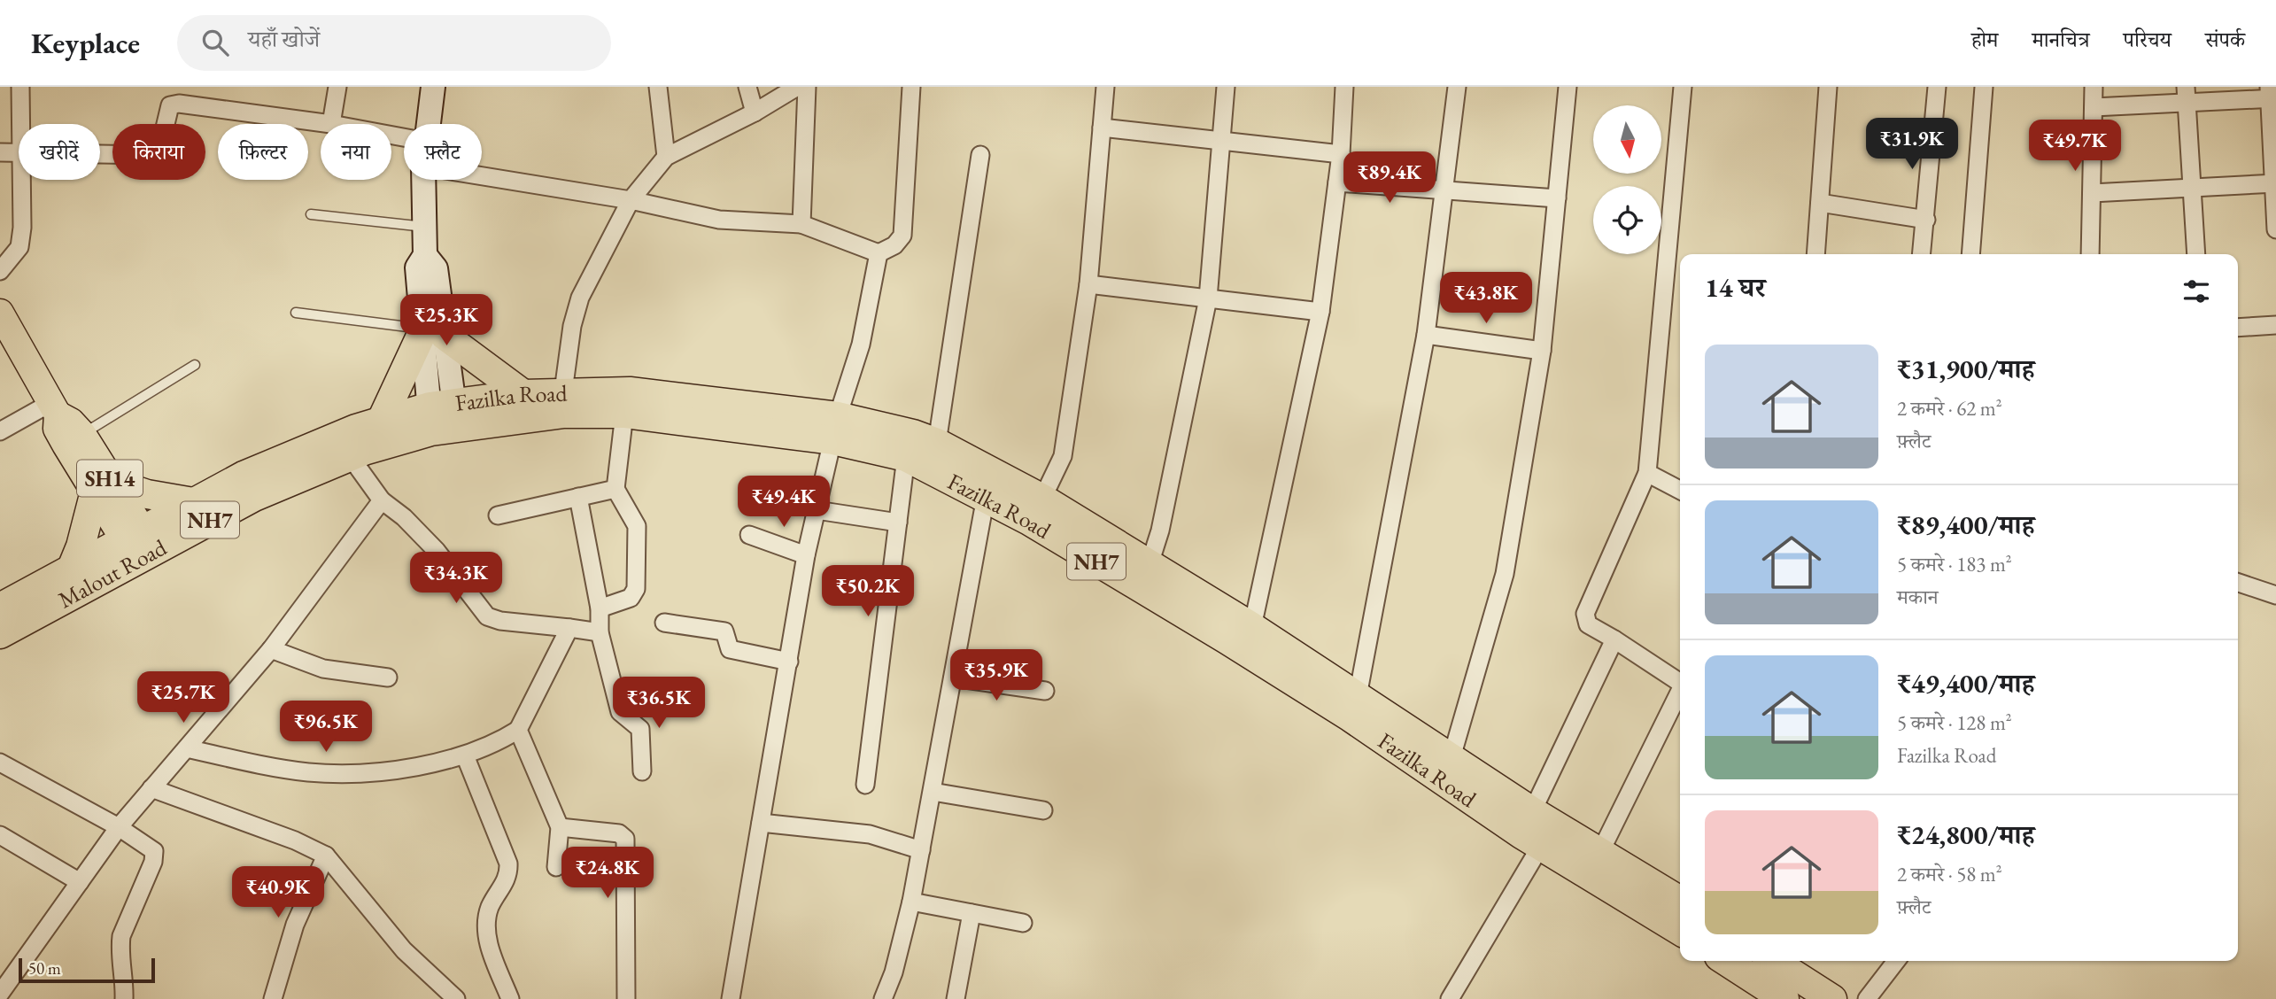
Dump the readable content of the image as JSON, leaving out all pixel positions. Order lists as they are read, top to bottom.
{
  "streets": {
    "highway": ["Fazilka Road", "NH7", "Malout Road"],
    "main road": ["SH14"]
  },
  "crossings": [
    ["Fazilka Road", "Malout Road"],
    ["SH14", "Malout Road"]
  ],
  "scale_bar": "50 m",
  "north": "bottom",
  "page": {
    "header": "Keyplace",
    "search": "यहाँ खोजें",
    "nav": [
      "होम",
      "मानचित्र",
      "परिचय",
      "संपर्क"
    ],
    "price": [
      "₹31.9K",
      "₹49.7K",
      "₹89.4K",
      "₹43.8K",
      "₹25.3K",
      "₹49.4K",
      "₹34.3K",
      "₹50.2K",
      "₹35.9K",
      "₹25.7K",
      "₹36.5K",
      "₹96.5K",
      "₹24.8K",
      "₹40.9K"
    ],
    "chip": [
      "खरीदें",
      "किराया",
      "फ़िल्टर",
      "नया",
      "फ़्लैट"
    ],
    "heading": "14 घर",
    "list": [
      {
        "name": "₹31,900/माह",
        "note": "2 कमरे · 62 m² · फ़्लैट"
      },
      {
        "name": "₹89,400/माह",
        "note": "5 कमरे · 183 m² · मकान"
      },
      {
        "name": "₹49,400/माह",
        "note": "5 कमरे · 128 m² · Fazilka Road"
      },
      {
        "name": "₹24,800/माह",
        "note": "2 कमरे · 58 m² · फ़्लैट"
      }
    ],
    "scale": "50 m"
  }
}
